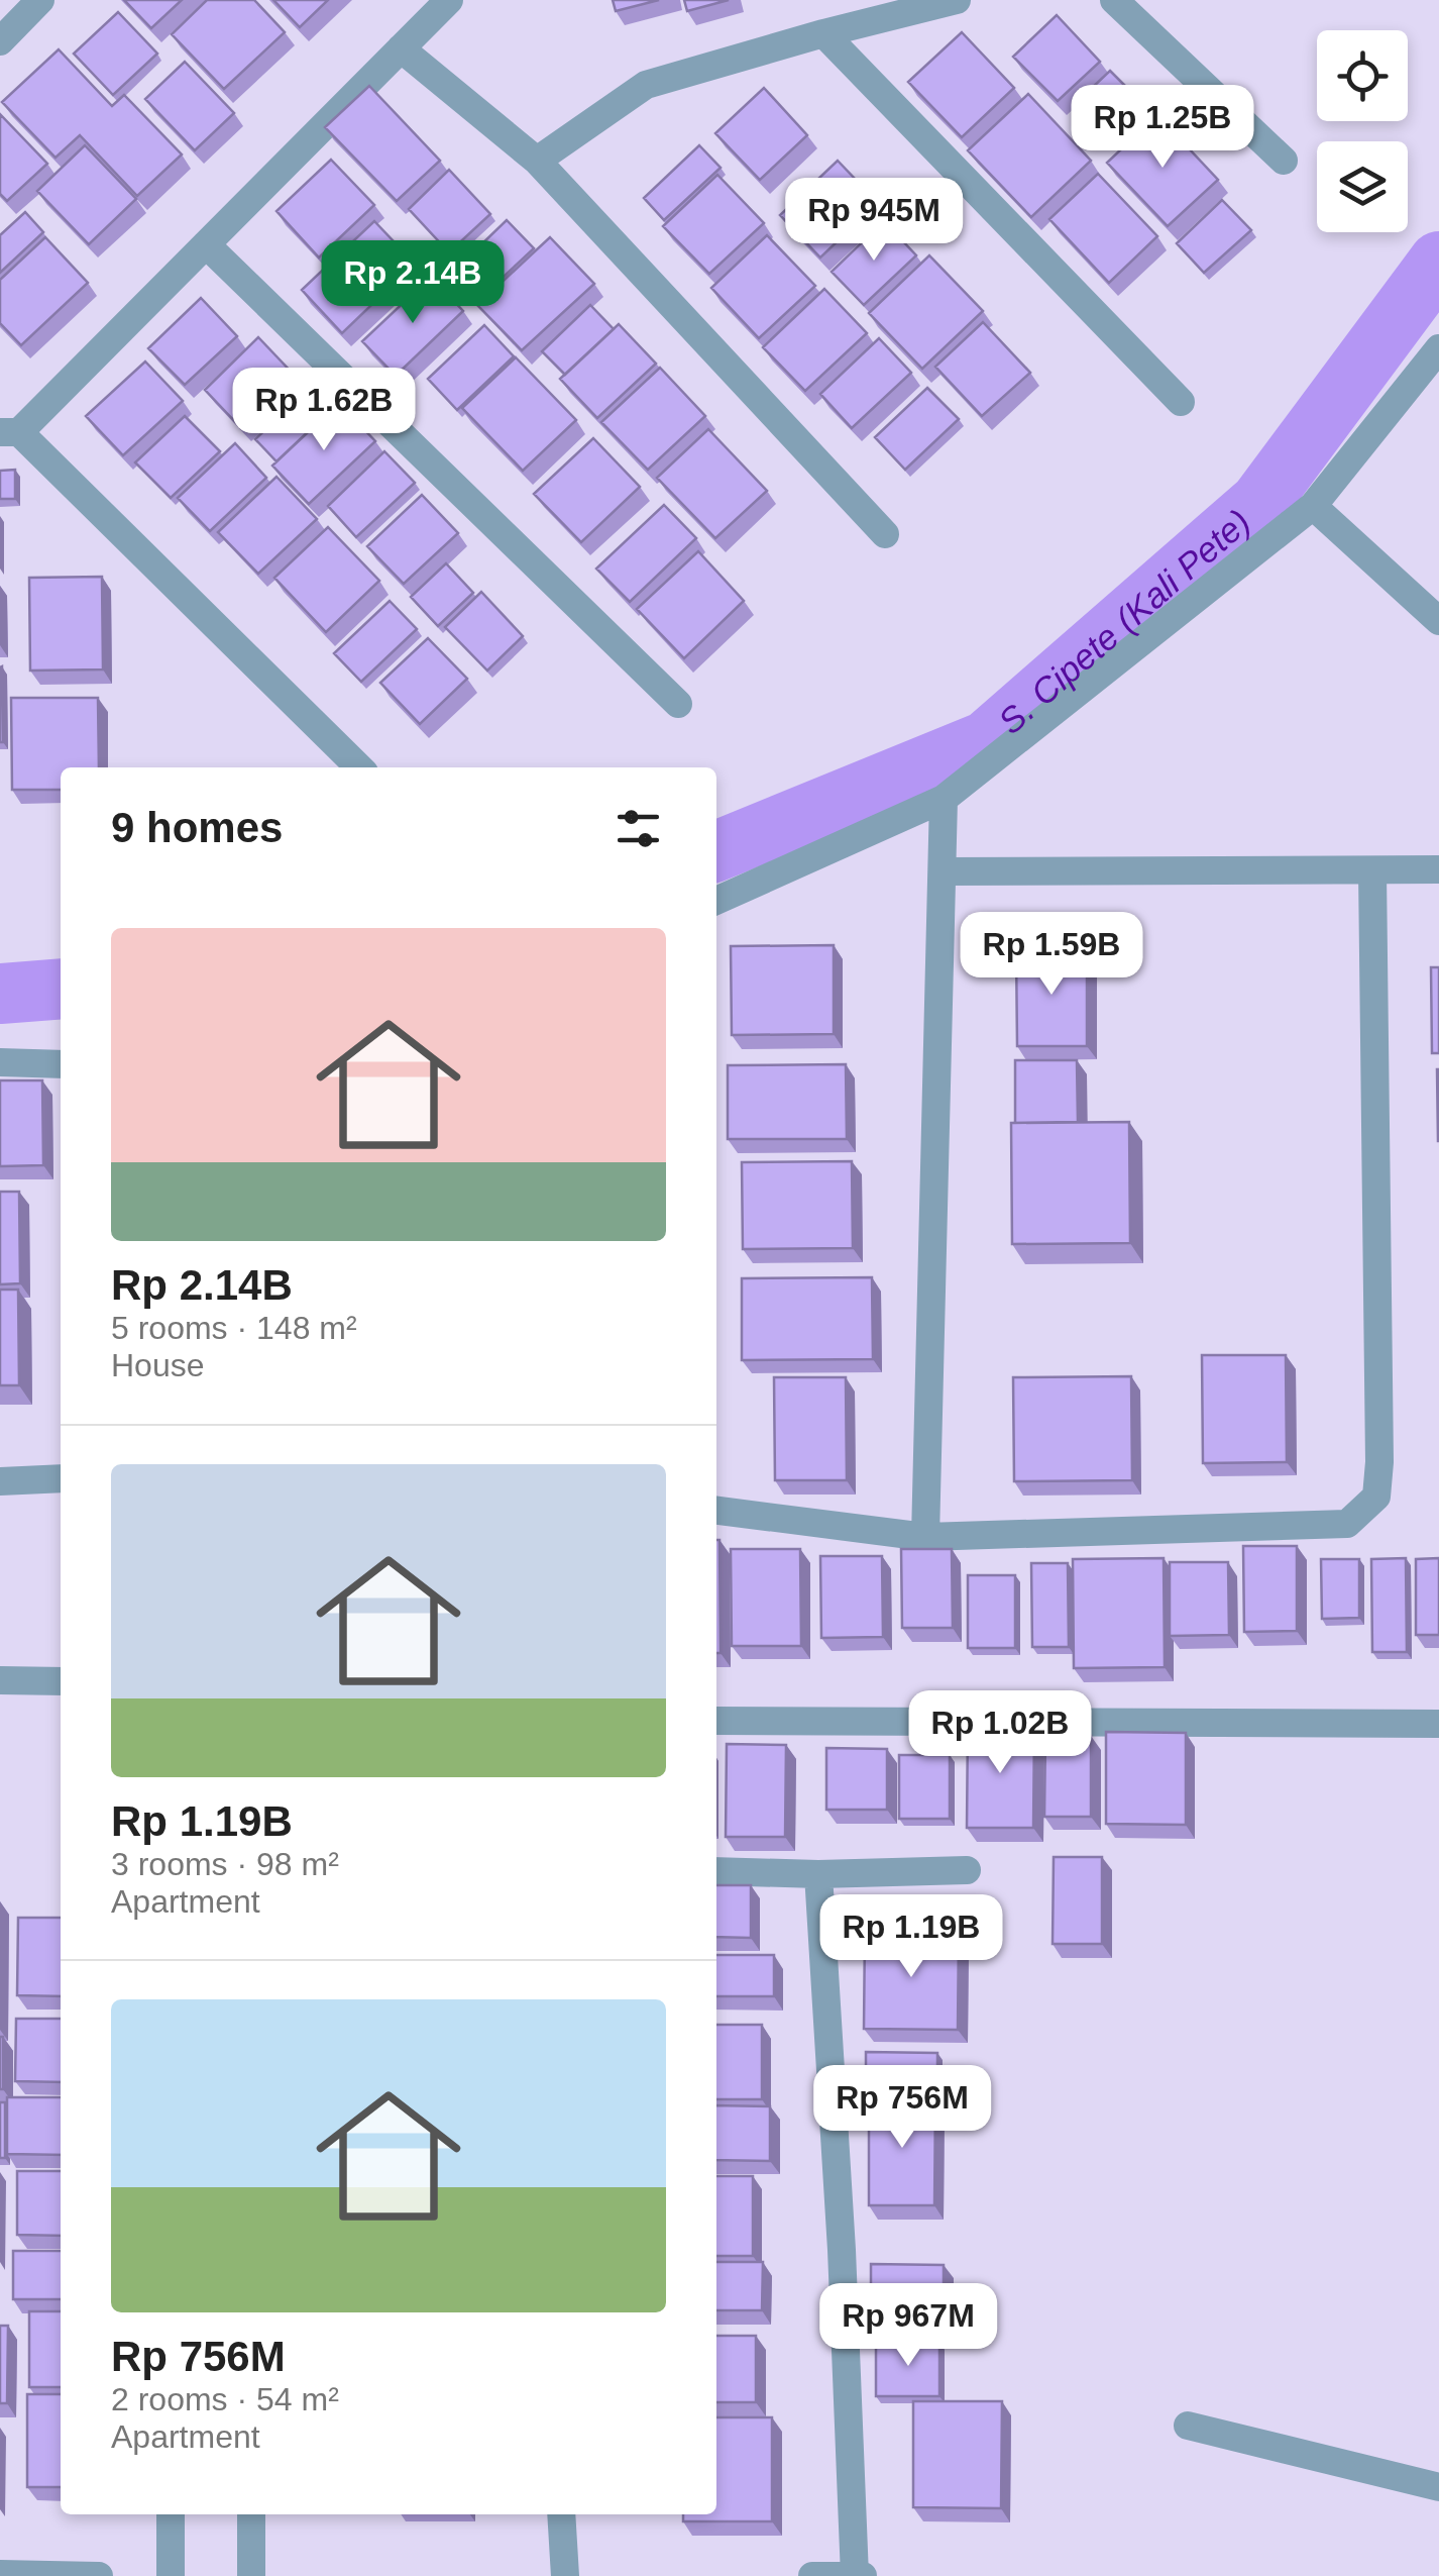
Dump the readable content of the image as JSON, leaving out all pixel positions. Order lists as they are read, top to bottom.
{
  "water": ["S. Cipete (Kali Pete)"],
  "page": {
    "price": [
      "Rp 1.25B",
      "Rp 945M",
      "Rp 2.14B",
      "Rp 1.62B",
      "Rp 1.59B",
      "Rp 1.02B",
      "Rp 1.19B",
      "Rp 756M",
      "Rp 967M"
    ],
    "heading": "9 homes",
    "list": [
      {
        "name": "Rp 2.14B",
        "note": "5 rooms · 148 m² · House"
      },
      {
        "name": "Rp 1.19B",
        "note": "3 rooms · 98 m² · Apartment"
      },
      {
        "name": "Rp 756M",
        "note": "2 rooms · 54 m² · Apartment"
      }
    ]
  }
}
